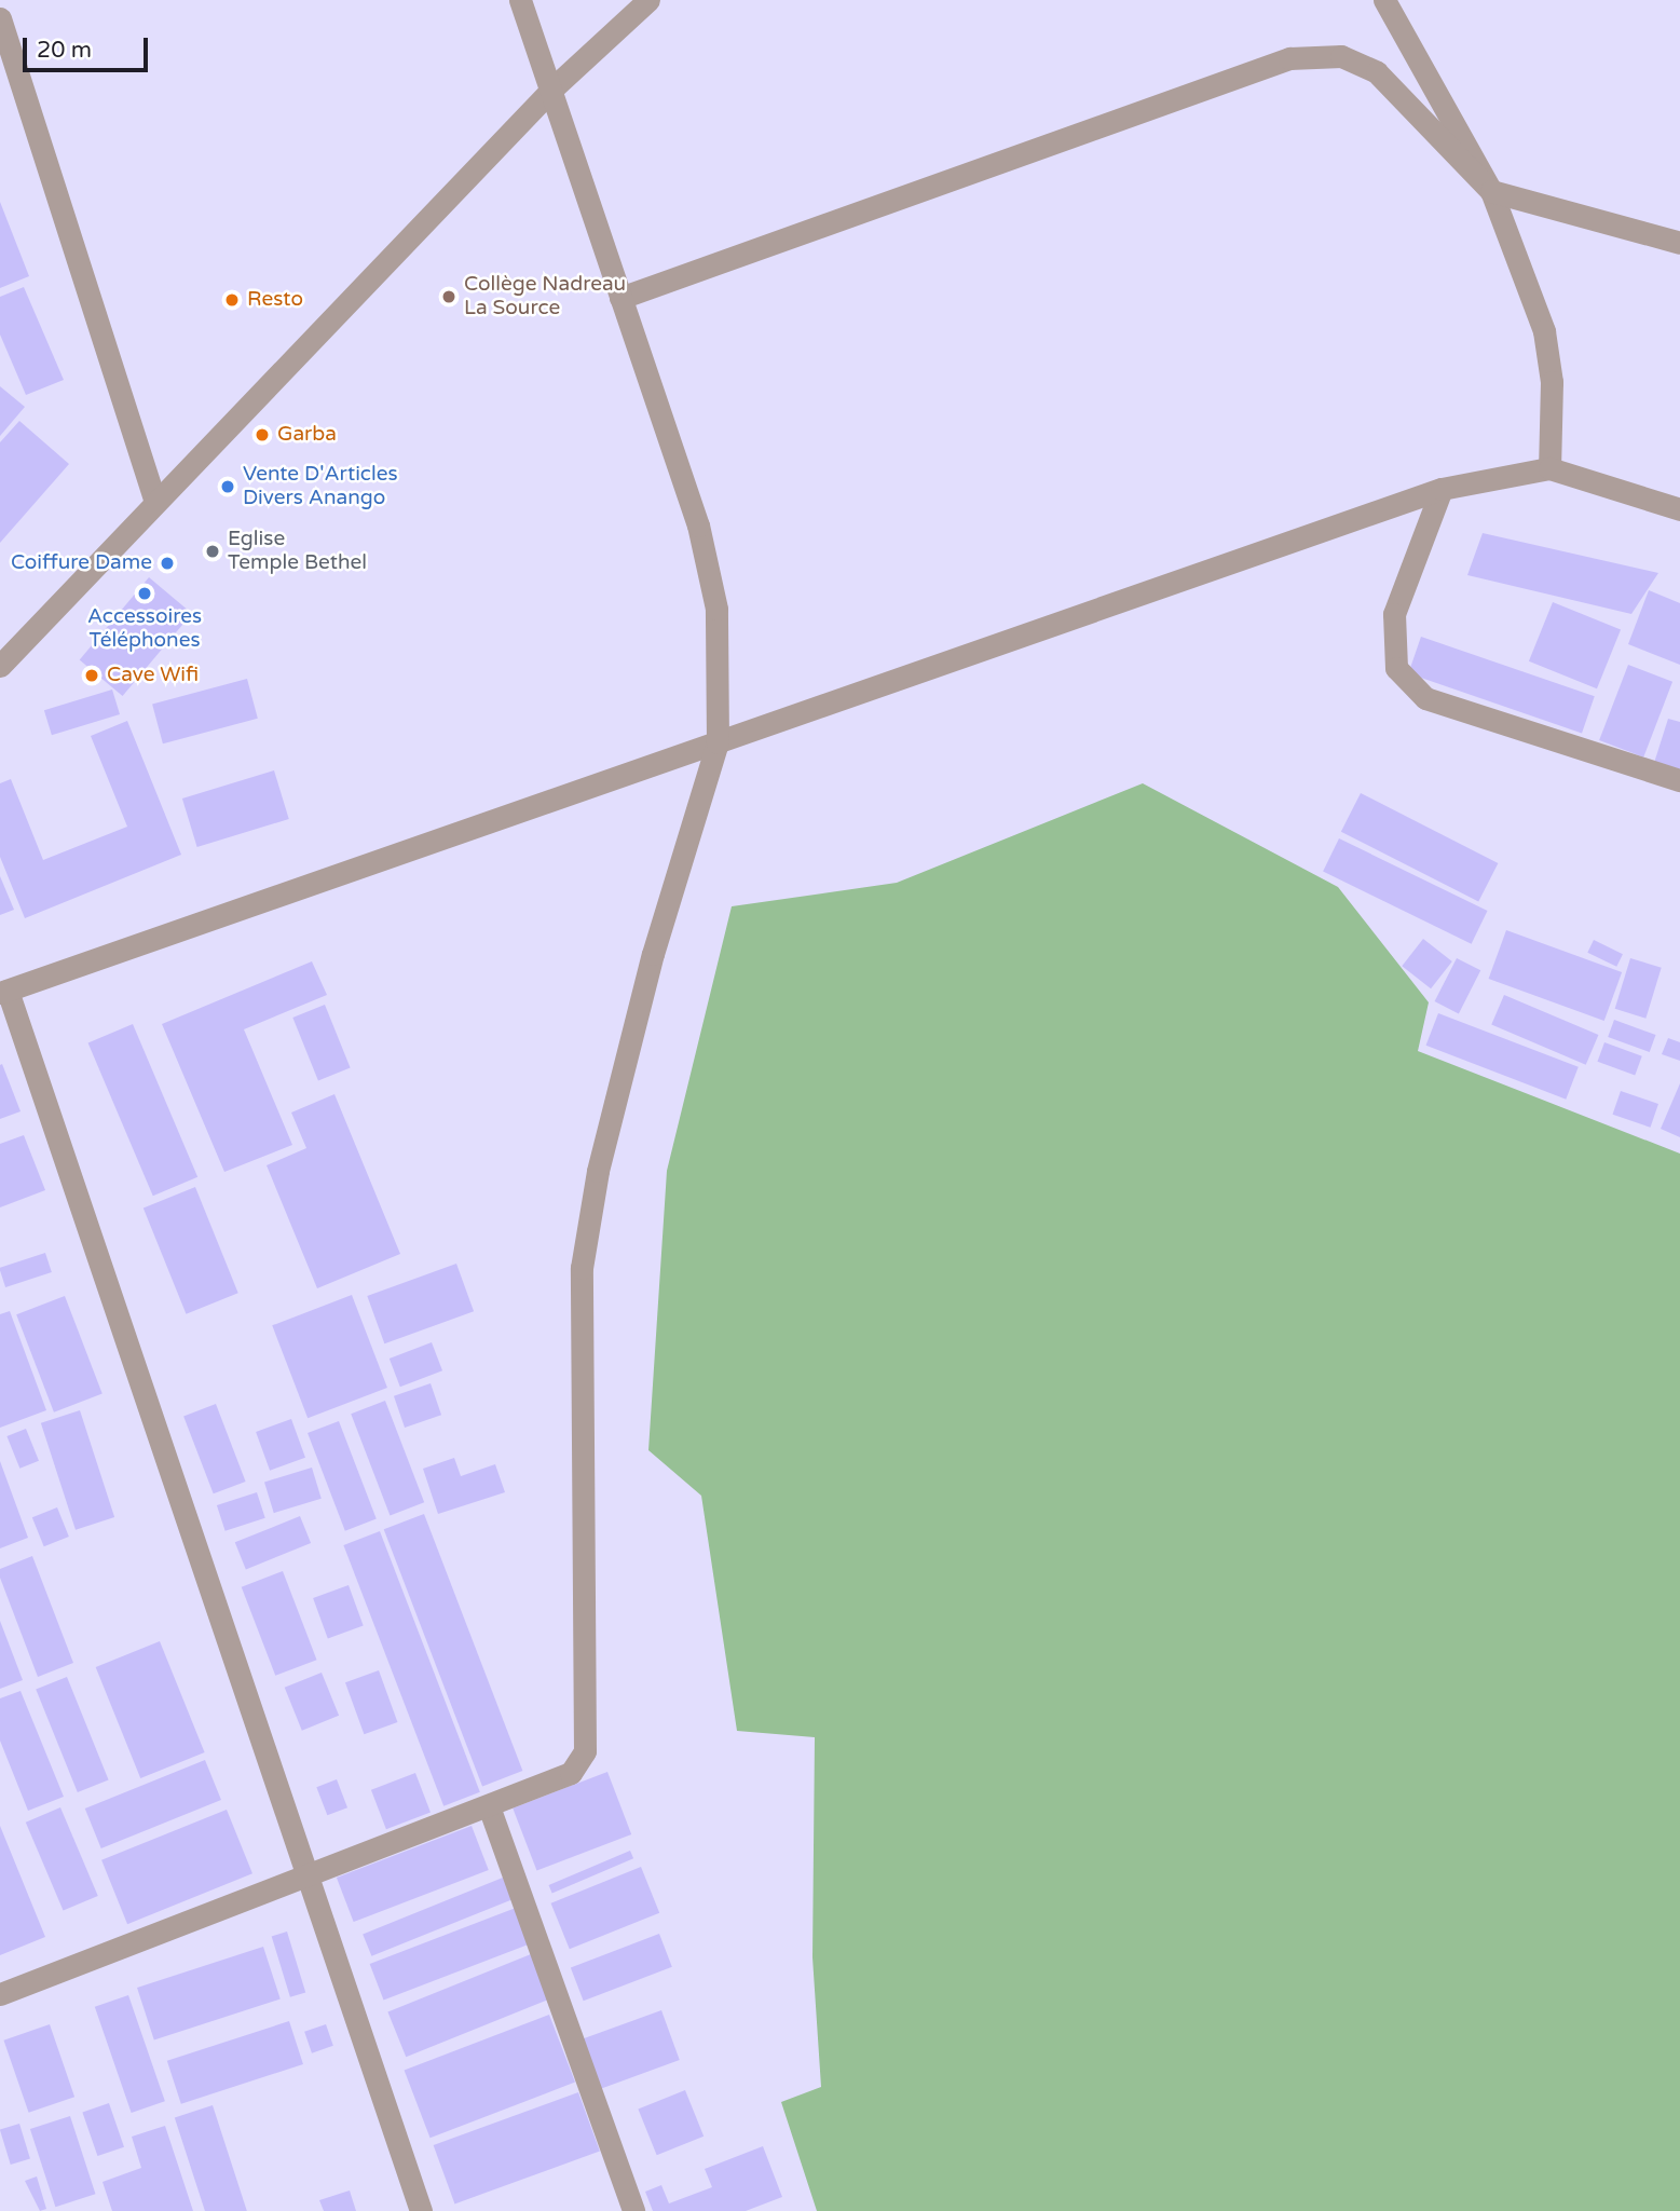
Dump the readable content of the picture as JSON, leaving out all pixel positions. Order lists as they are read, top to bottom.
{
  "places": [
    "Collège Nadreau La Source",
    "Resto",
    "Garba",
    "Vente D'Articles Divers Anango",
    "Eglise Temple Bethel",
    "Coiffure Dame",
    "Accessoires Téléphones",
    "Cave Wifi"
  ],
  "scale_bar": "20 m"
}
